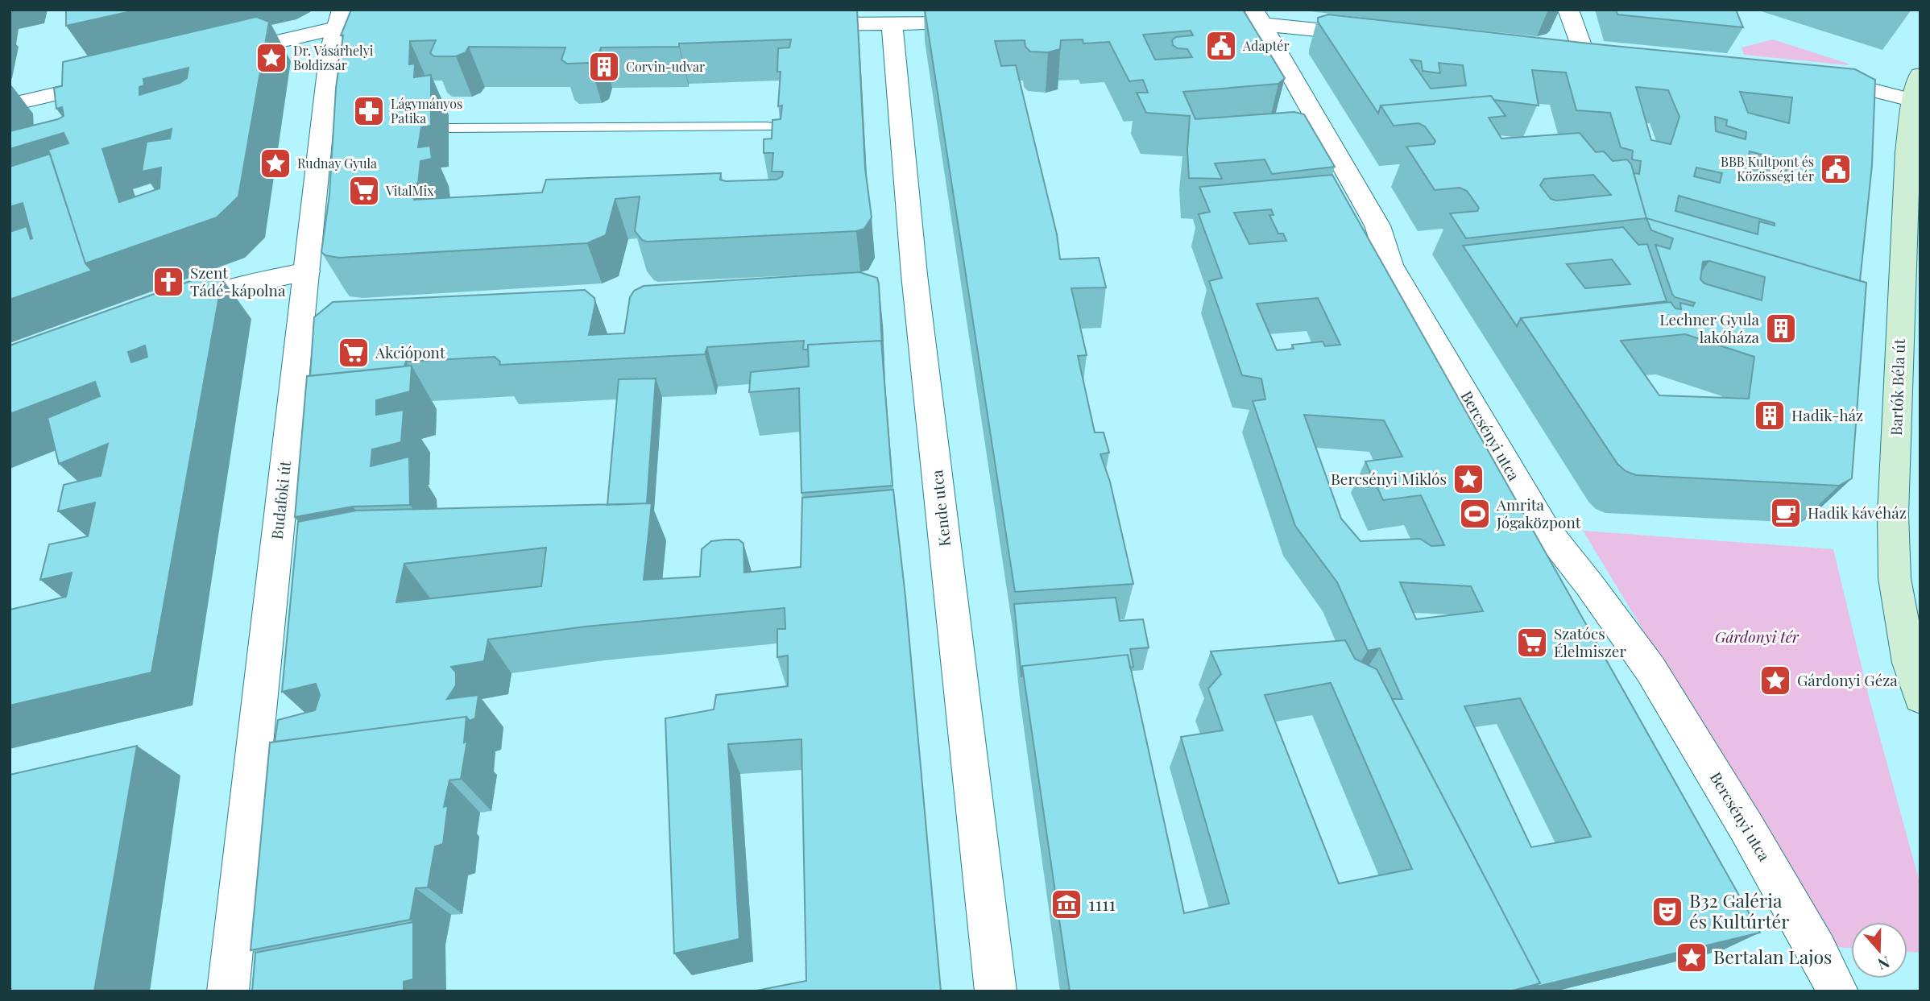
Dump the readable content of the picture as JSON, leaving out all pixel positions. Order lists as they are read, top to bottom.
{
  "streets": {
    "main road": ["Bartók Béla út"],
    "street": ["Bercsényi utca", "Budafoki út", "Kende utca"]
  },
  "parks": ["Gárdonyi tér"],
  "places": {
    "public building": ["Adaptér", "BBB Kultpont és Közösségi tér"],
    "place": [
      "Dr. Vásárhelyi Boldizsár",
      "Rudnay Gyula",
      "Bercsényi Miklós",
      "Gárdonyi Géza",
      "Bertalan Lajos"
    ],
    "building": ["Corvin-udvar", "Lechner Gyula lakóháza", "Hadik-ház"],
    "pharmacy": ["Lágymányos Patika"],
    "supermarket": ["VitalMix", "Akciópont", "Szatócs Élelmiszer"],
    "church": ["Szent Tádé-kápolna"],
    "cafe": ["Hadik kávéház"],
    "sports": ["Amrita Jógaközpont"],
    "museum": ["1111"],
    "theatre": ["B32 Galéria és Kultúrtér"]
  },
  "north": "bottom"
}
